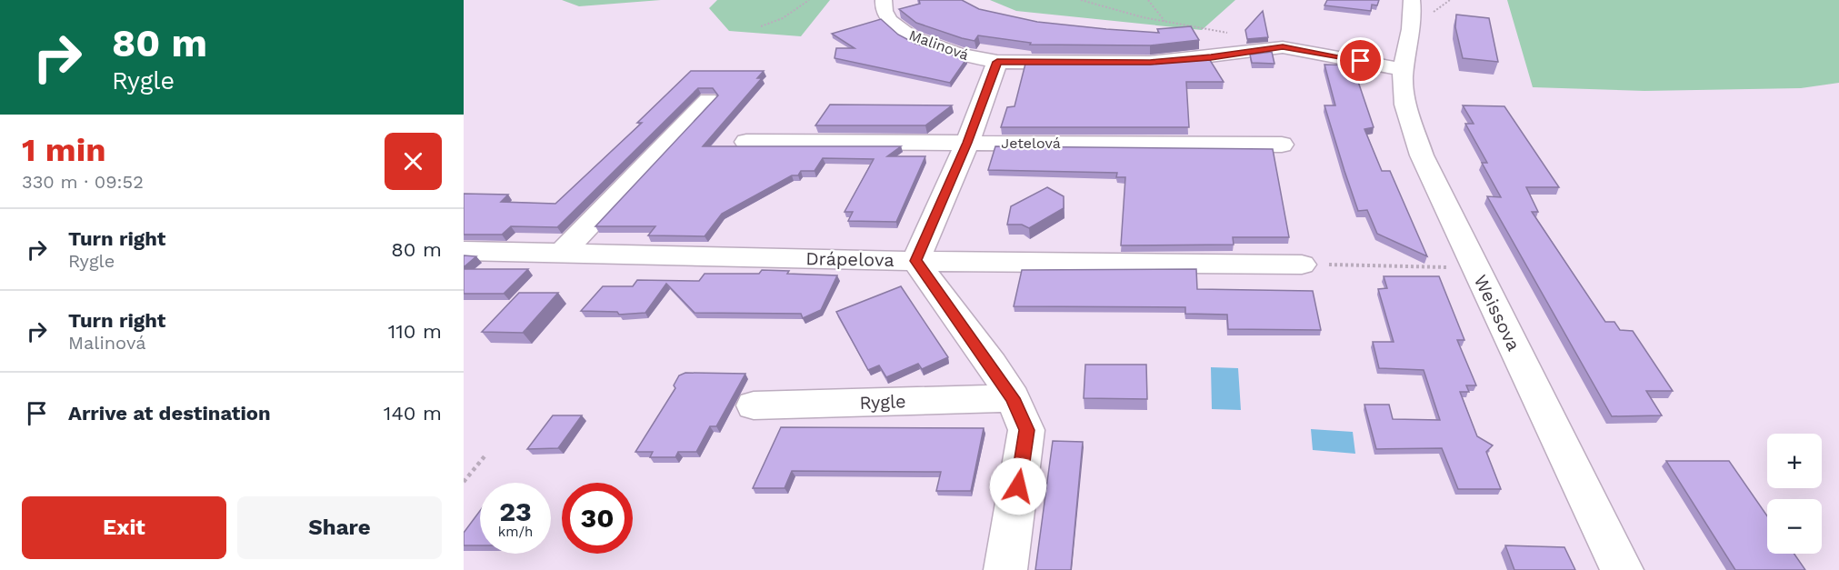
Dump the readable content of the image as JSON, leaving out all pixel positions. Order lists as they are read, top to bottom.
{
  "streets": {
    "street": [
      "Malinová",
      "Jetelová",
      "Drápelova",
      "Weissova",
      "Rygle"
    ]
  },
  "crossings": [
    ["Malinová", "Weissova"]
  ],
  "page": {
    "turn": ["80 m", "Rygle"],
    "heading": ["1 min", "330 m · 09:52"],
    "list": [
      {
        "name": "Turn right",
        "note": "Rygle",
        "value": "80 m"
      },
      {
        "name": "Turn right",
        "note": "Malinová",
        "value": "110 m"
      },
      {
        "name": "Arrive at destination",
        "value": "140 m"
      }
    ],
    "map_buttons": ["+", "−"],
    "speed": "23 km/h",
    "limit": "30",
    "buttons": ["Exit", "Share"]
  }
}
